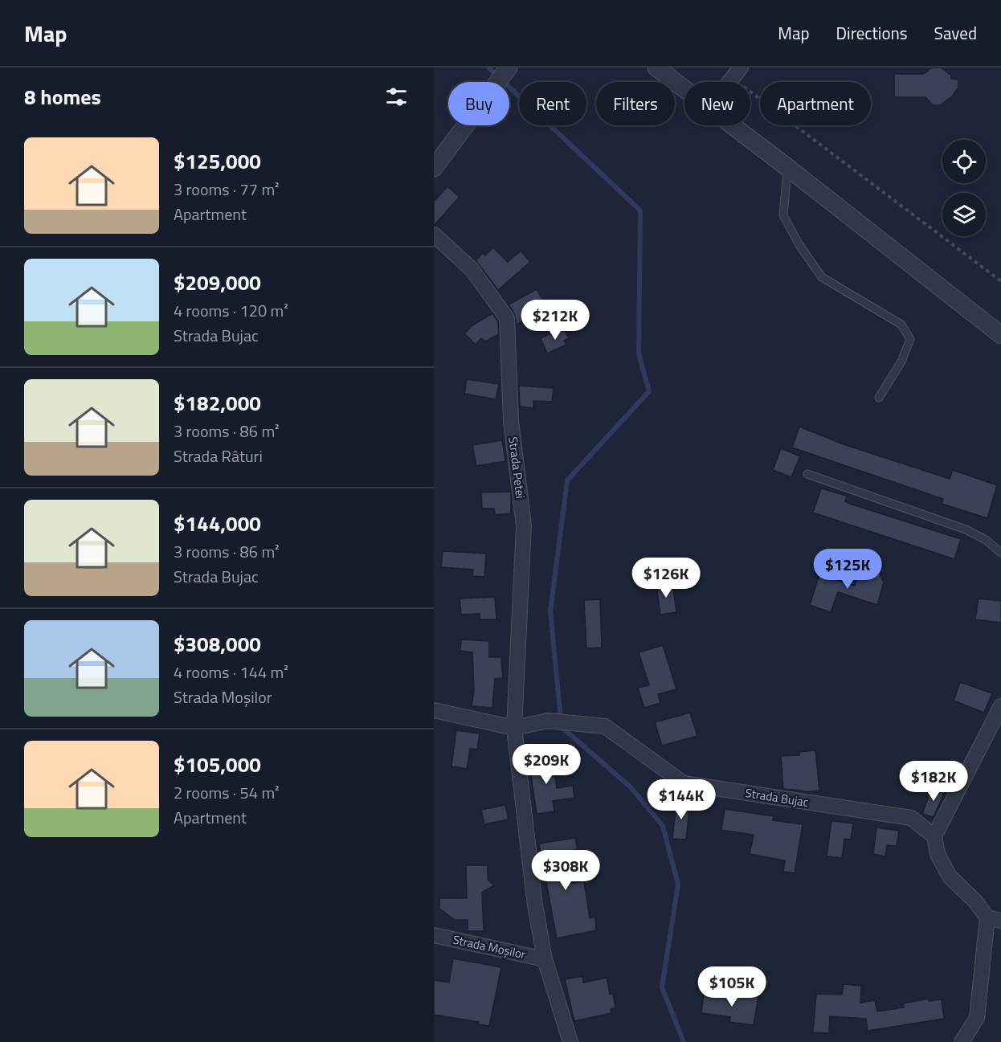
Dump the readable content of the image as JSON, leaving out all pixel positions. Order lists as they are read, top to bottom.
{
  "streets": {
    "street": ["Strada Petei", "Strada Bujac", "Strada Moșilor"]
  },
  "crossings": [
    ["Strada Petei", "Strada Bujac"],
    ["Strada Petei", "Strada Moșilor"]
  ],
  "page": {
    "header": "Map",
    "nav": ["Map", "Directions", "Saved"],
    "heading": "8 homes",
    "chip": [
      "Buy",
      "Rent",
      "Filters",
      "New",
      "Apartment"
    ],
    "list": [
      {
        "name": "$125,000",
        "note": "3 rooms · 77 m² · Apartment"
      },
      {
        "name": "$209,000",
        "note": "4 rooms · 120 m² · Strada Bujac"
      },
      {
        "name": "$182,000",
        "note": "3 rooms · 86 m² · Strada Râturi"
      },
      {
        "name": "$144,000",
        "note": "3 rooms · 86 m² · Strada Bujac"
      },
      {
        "name": "$308,000",
        "note": "4 rooms · 144 m² · Strada Moșilor"
      },
      {
        "name": "$105,000",
        "note": "2 rooms · 54 m² · Apartment"
      }
    ],
    "price": [
      "$212K",
      "$125K",
      "$126K",
      "$209K",
      "$182K",
      "$144K",
      "$308K",
      "$105K"
    ]
  }
}
